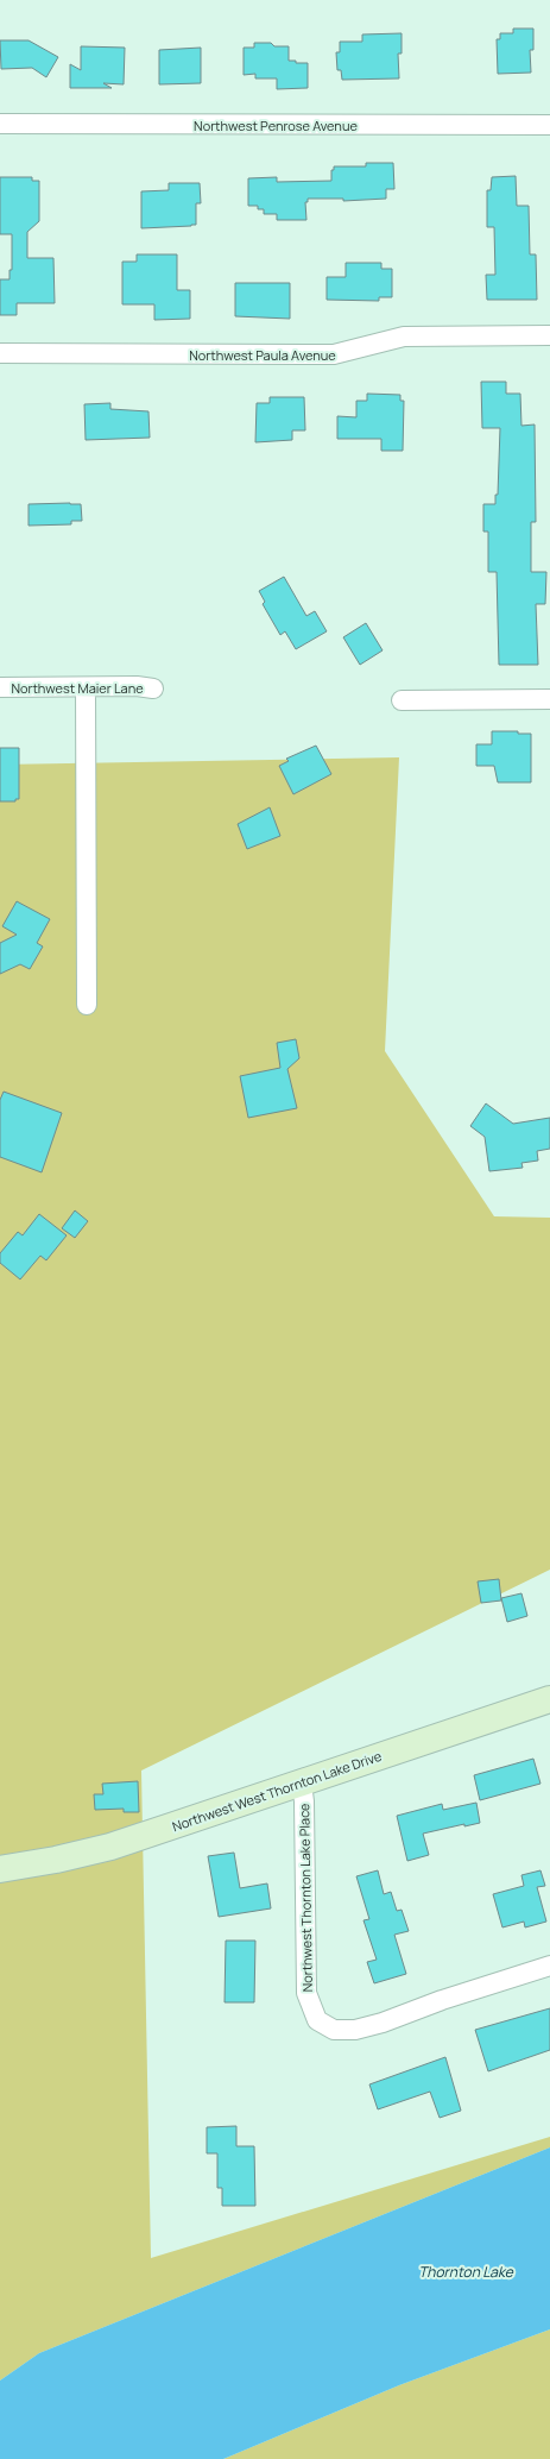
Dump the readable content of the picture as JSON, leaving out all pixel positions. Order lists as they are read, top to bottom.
{
  "streets": {
    "street": [
      "Northwest Penrose Avenue",
      "Northwest Paula Avenue",
      "Northwest Maier Lane",
      "Northwest West Thornton Lake Drive",
      "Northwest Thornton Lake Place"
    ]
  },
  "crossings": [
    ["Northwest West Thornton Lake Drive", "Northwest Thornton Lake Place"]
  ],
  "water": ["Thornton Lake"]
}
